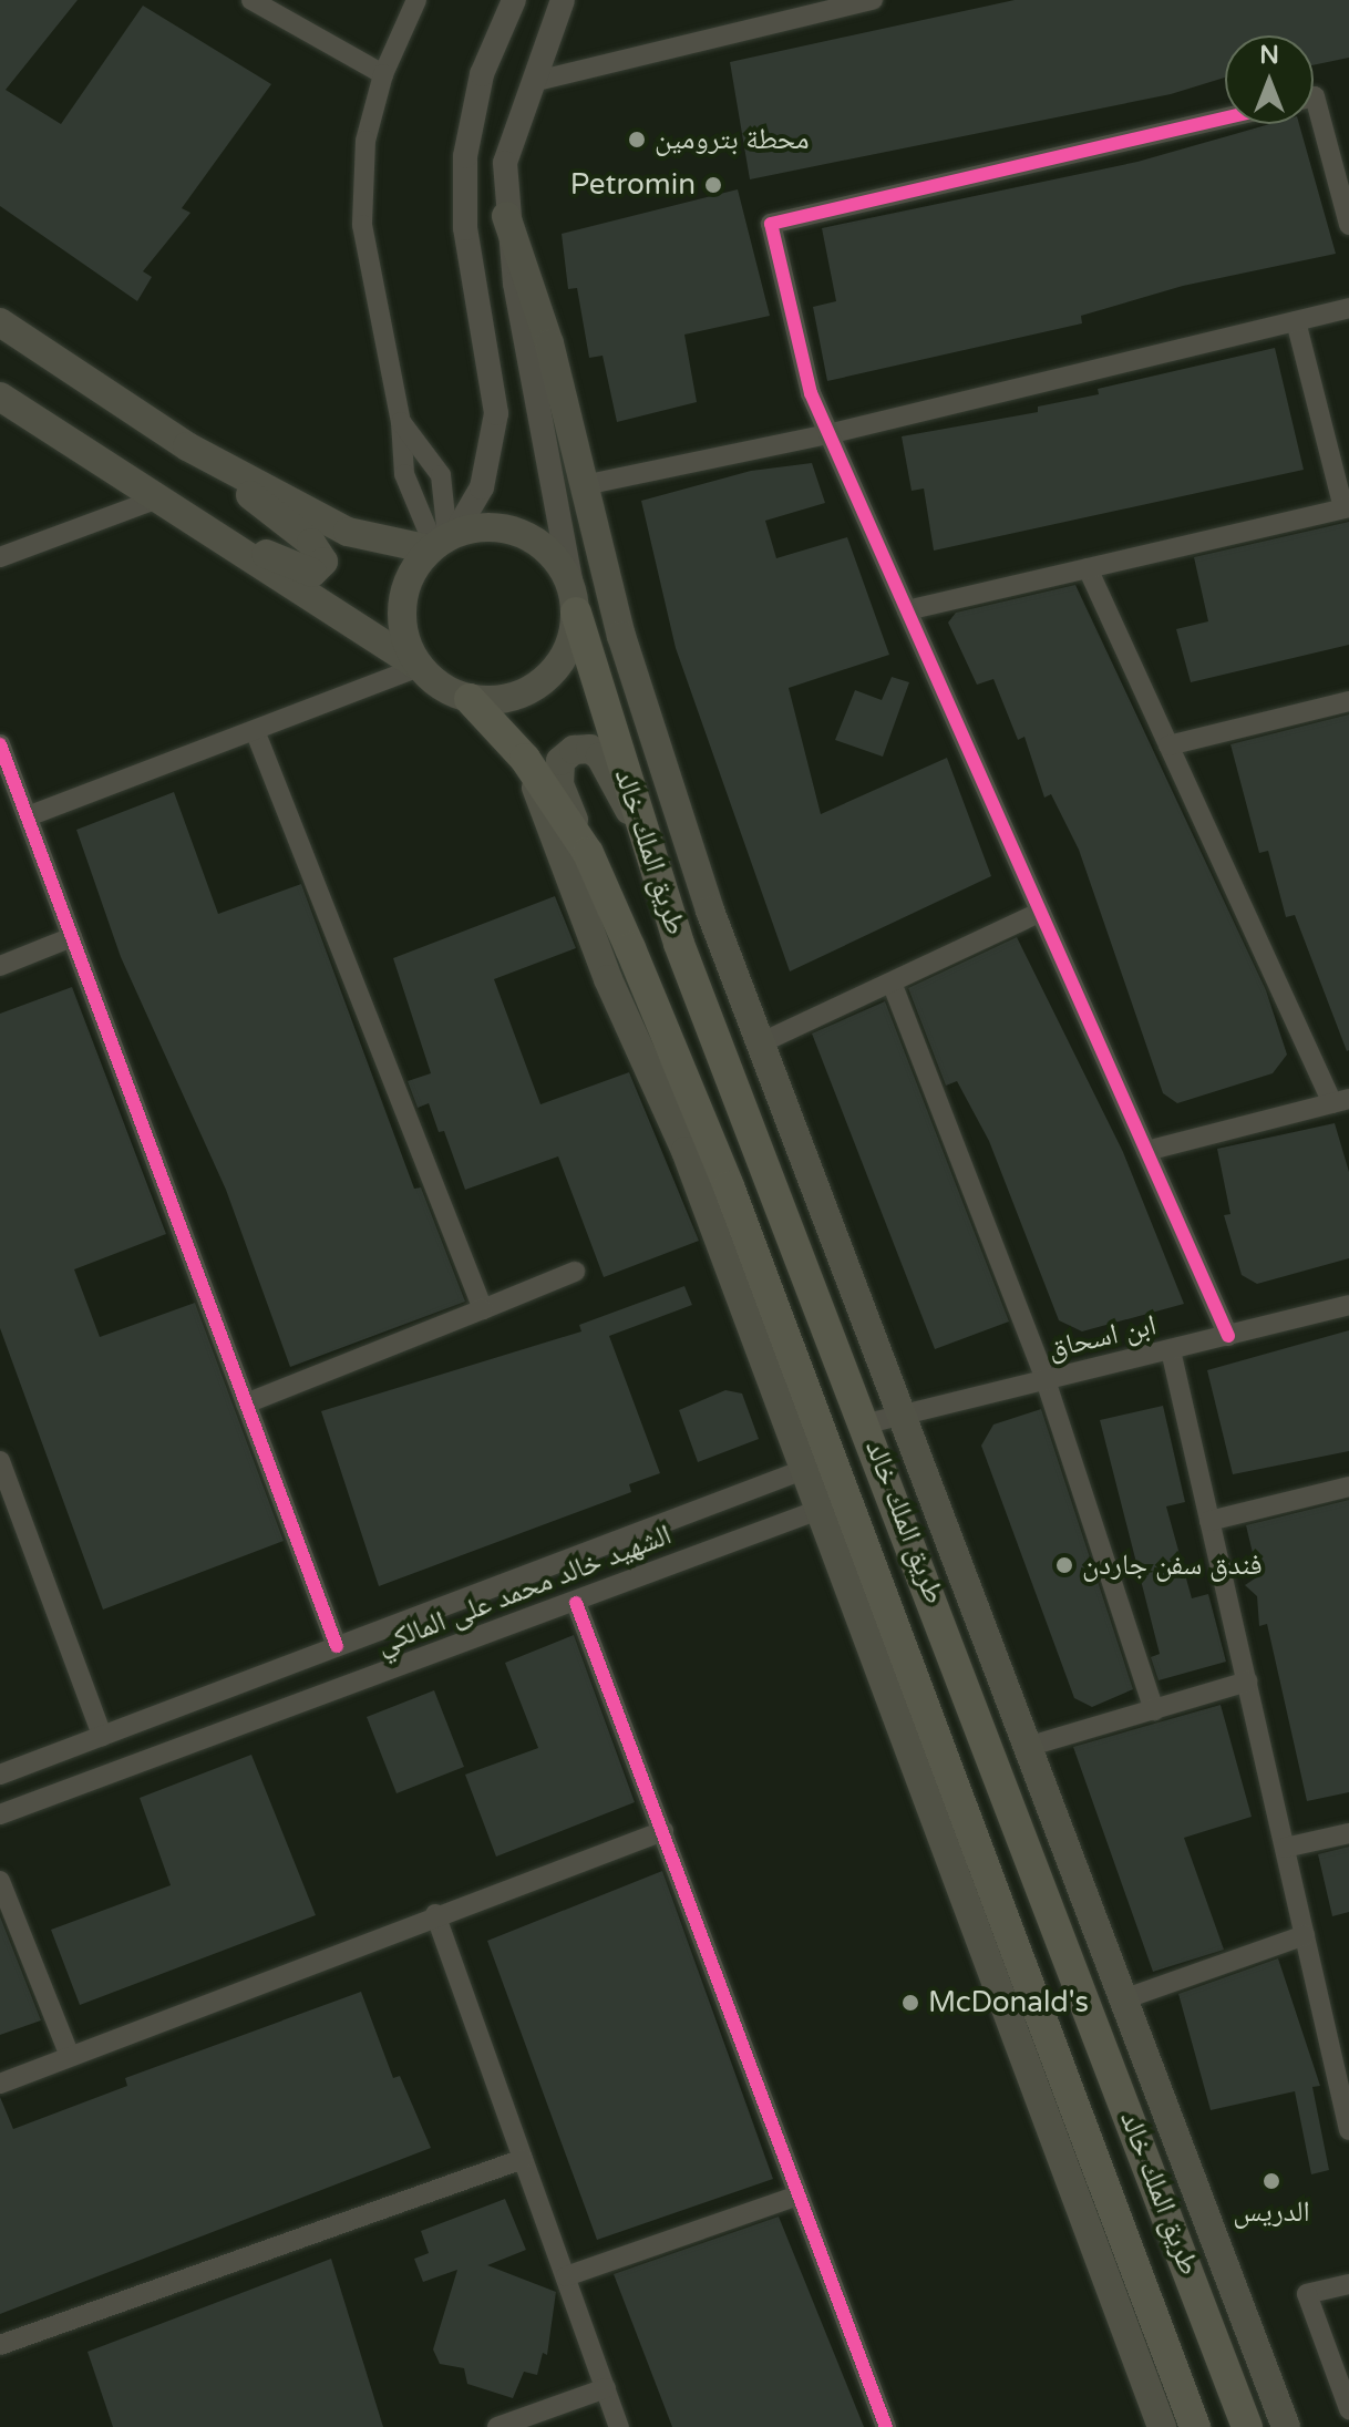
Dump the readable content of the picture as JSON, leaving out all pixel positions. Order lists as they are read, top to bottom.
{
  "streets": {
    "main road": ["طريق الملك خالد"],
    "street": ["ابن اسحاق", "الشهيد خالد محمد على المالكي"]
  },
  "crossings": [
    ["طريق الملك خالد", "ابن اسحاق"]
  ],
  "places": [
    "محطة بترومين",
    "Petromin",
    "فندق سفن جاردن",
    "McDonald's",
    "الدريس"
  ],
  "north": "top"
}
